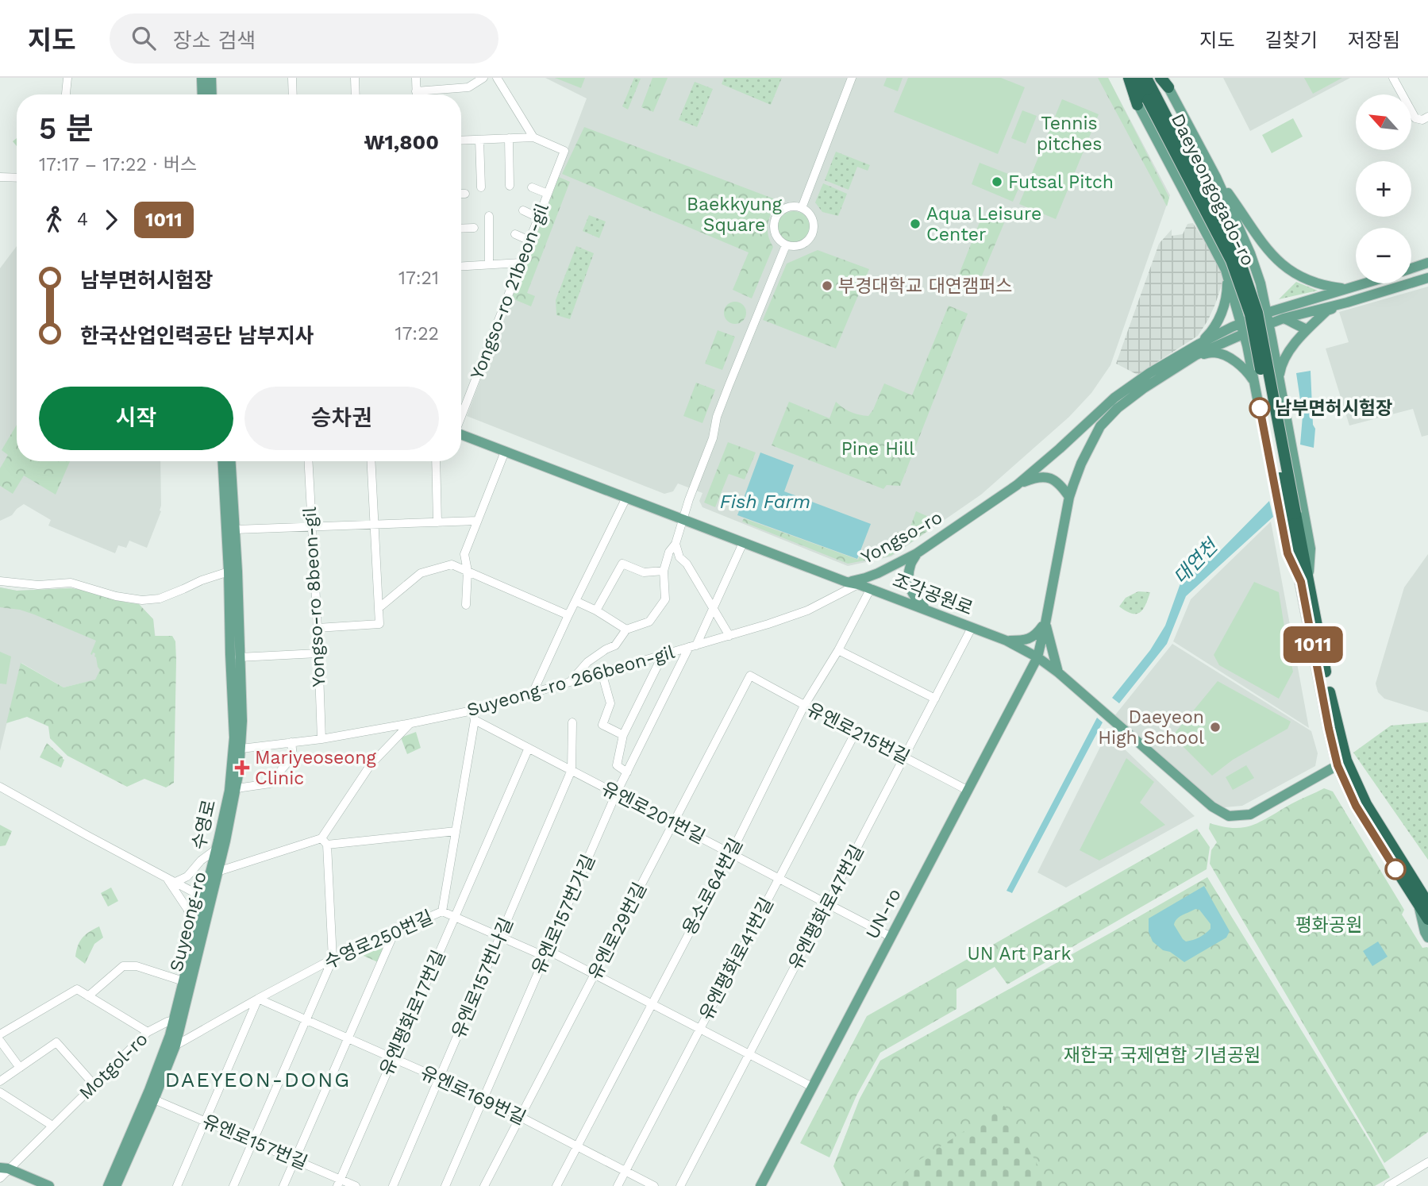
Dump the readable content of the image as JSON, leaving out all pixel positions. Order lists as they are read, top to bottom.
{
  "streets": {
    "highway": ["Daeyeongogado-ro"],
    "main road": [
      "Yongso-ro",
      "조각공원로",
      "수영로",
      "UN-ro",
      "Suyeong-ro"
    ],
    "street": [
      "Yongso-ro 21beon-gil",
      "Yongso-ro 8beon-gil",
      "Suyeong-ro 266beon-gil",
      "유엔로215번길",
      "유엔로201번길",
      "용소로64번길",
      "유엔평화로47번길",
      "유엔로157번가길",
      "유엔로29번길",
      "수영로250번길",
      "유엔평화로41번길",
      "유엔로157번나길",
      "유엔평화로17번길",
      "Motgol-ro",
      "유엔로169번길",
      "유엔로157번길"
    ]
  },
  "crossings": [
    ["Yongso-ro", "조각공원로"],
    ["Yongso-ro", "유엔로157번가길"],
    ["조각공원로", "Suyeong-ro 266beon-gil"],
    ["조각공원로", "용소로64번길"],
    ["조각공원로", "유엔평화로47번길"],
    ["조각공원로", "UN-ro"],
    ["Suyeong-ro 266beon-gil", "유엔로157번가길"],
    ["유엔로215번길", "용소로64번길"],
    ["유엔로215번길", "유엔평화로47번길"],
    ["유엔로215번길", "UN-ro"],
    ["유엔로215번길", "유엔로29번길"],
    ["유엔로215번길", "유엔평화로41번길"],
    ["유엔로201번길", "용소로64번길"],
    ["유엔로201번길", "유엔평화로47번길"],
    ["유엔로201번길", "UN-ro"],
    ["유엔로201번길", "유엔로157번가길"],
    ["유엔로201번길", "유엔로29번길"],
    ["유엔로201번길", "수영로250번길"],
    ["유엔로201번길", "유엔평화로41번길"],
    ["유엔로201번길", "유엔로157번나길"],
    ["유엔로201번길", "유엔평화로17번길"],
    ["수영로", "Suyeong-ro"],
    ["수영로", "Motgol-ro"],
    ["용소로64번길", "유엔로169번길"],
    ["유엔로157번가길", "유엔로169번길"],
    ["Suyeong-ro", "수영로250번길"],
    ["Suyeong-ro", "Motgol-ro"],
    ["Suyeong-ro", "유엔로157번길"],
    ["유엔로29번길", "유엔로169번길"],
    ["수영로250번길", "유엔로169번길"],
    ["유엔평화로41번길", "유엔로169번길"],
    ["유엔로157번나길", "유엔로169번길"],
    ["유엔평화로17번길", "유엔로169번길"],
    ["유엔평화로17번길", "유엔로157번길"]
  ],
  "districts": ["DAEYEON-DONG"],
  "water": ["Fish Farm", "대연천"],
  "parks": [
    "Tennis pitches",
    "Baekkyung Square",
    "Pine Hill",
    "평화공원",
    "UN Art Park",
    "재한국 국제연합 기념공원"
  ],
  "places": {
    "other": [
      "Futsal Pitch",
      "Aqua Leisure Center",
      "부경대학교 대연캠퍼스",
      "남부면허시험장",
      "Daeyeon High School"
    ],
    "health": ["Mariyeoseong Clinic"]
  },
  "lines": ["bus line 1011"],
  "north": "top left",
  "page": {
    "header": "지도",
    "search": "장소 검색",
    "nav": ["지도", "길찾기", "저장됨"],
    "on_map": "1011",
    "map_buttons": ["+", "−"],
    "heading": ["5 분", "17:17 – 17:22 · 버스", "₩1,800"],
    "legs": ["4", "1011"],
    "list": [
      {
        "name": "남부면허시험장",
        "value": "17:21"
      },
      {
        "name": "한국산업인력공단 남부지사",
        "value": "17:22"
      }
    ],
    "buttons": ["시작", "승차권"]
  }
}
